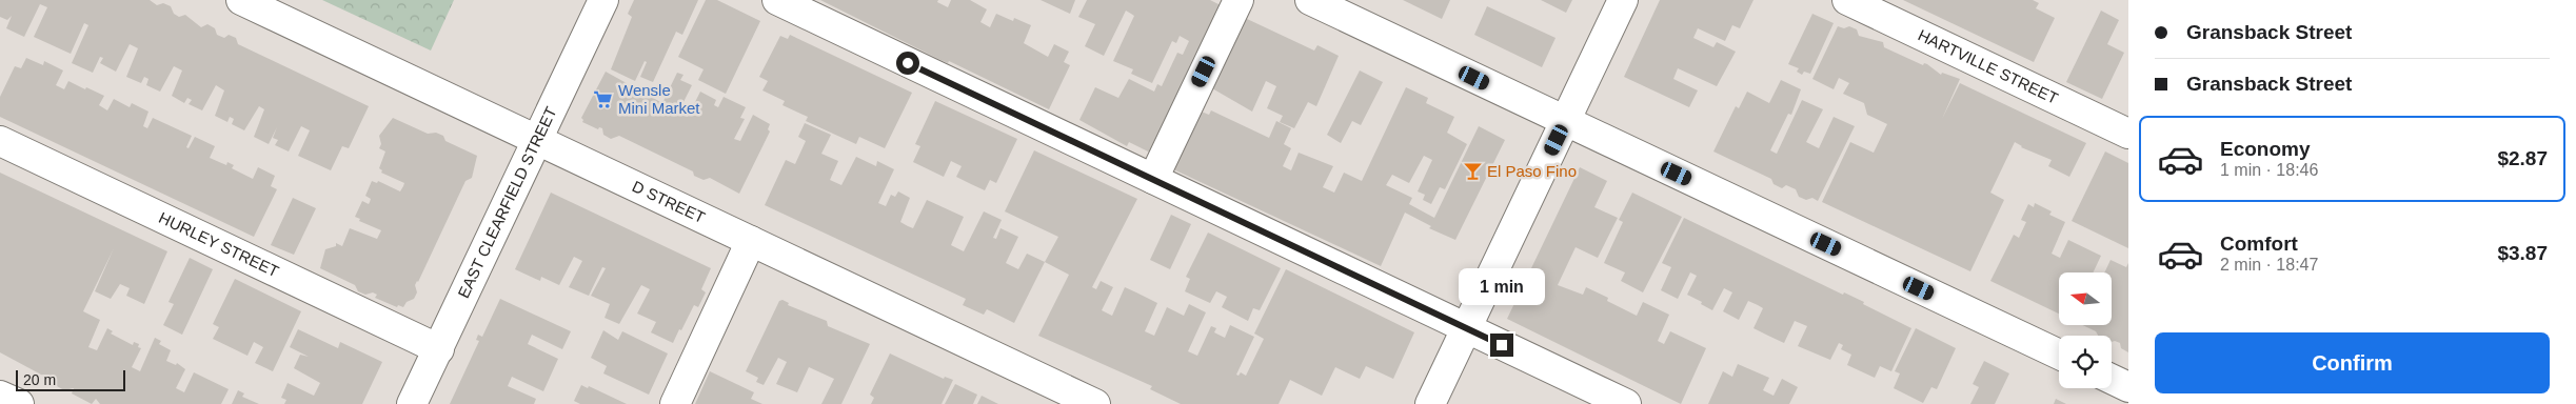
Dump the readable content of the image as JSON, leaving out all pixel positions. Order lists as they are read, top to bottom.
{
  "streets": {
    "street": [
      "HARTVILLE STREET",
      "EAST CLEARFIELD STREET",
      "D STREET",
      "HURLEY STREET"
    ]
  },
  "crossings": [
    ["EAST CLEARFIELD STREET", "D STREET"],
    ["EAST CLEARFIELD STREET", "HURLEY STREET"]
  ],
  "places": {
    "supermarket": ["Wensle Mini Market"],
    "bar": ["El Paso Fino"]
  },
  "scale_bar": "20 m",
  "north": "left",
  "page": {
    "banner": ["Gransback Street", "Gransback Street"],
    "list": [
      {
        "name": "Economy",
        "note": "1 min · 18:46",
        "value": "$2.87"
      },
      {
        "name": "Comfort",
        "note": "2 min · 18:47",
        "value": "$3.87"
      }
    ],
    "bubble": "1 min",
    "buttons": "Confirm",
    "scale": "20 m"
  }
}
